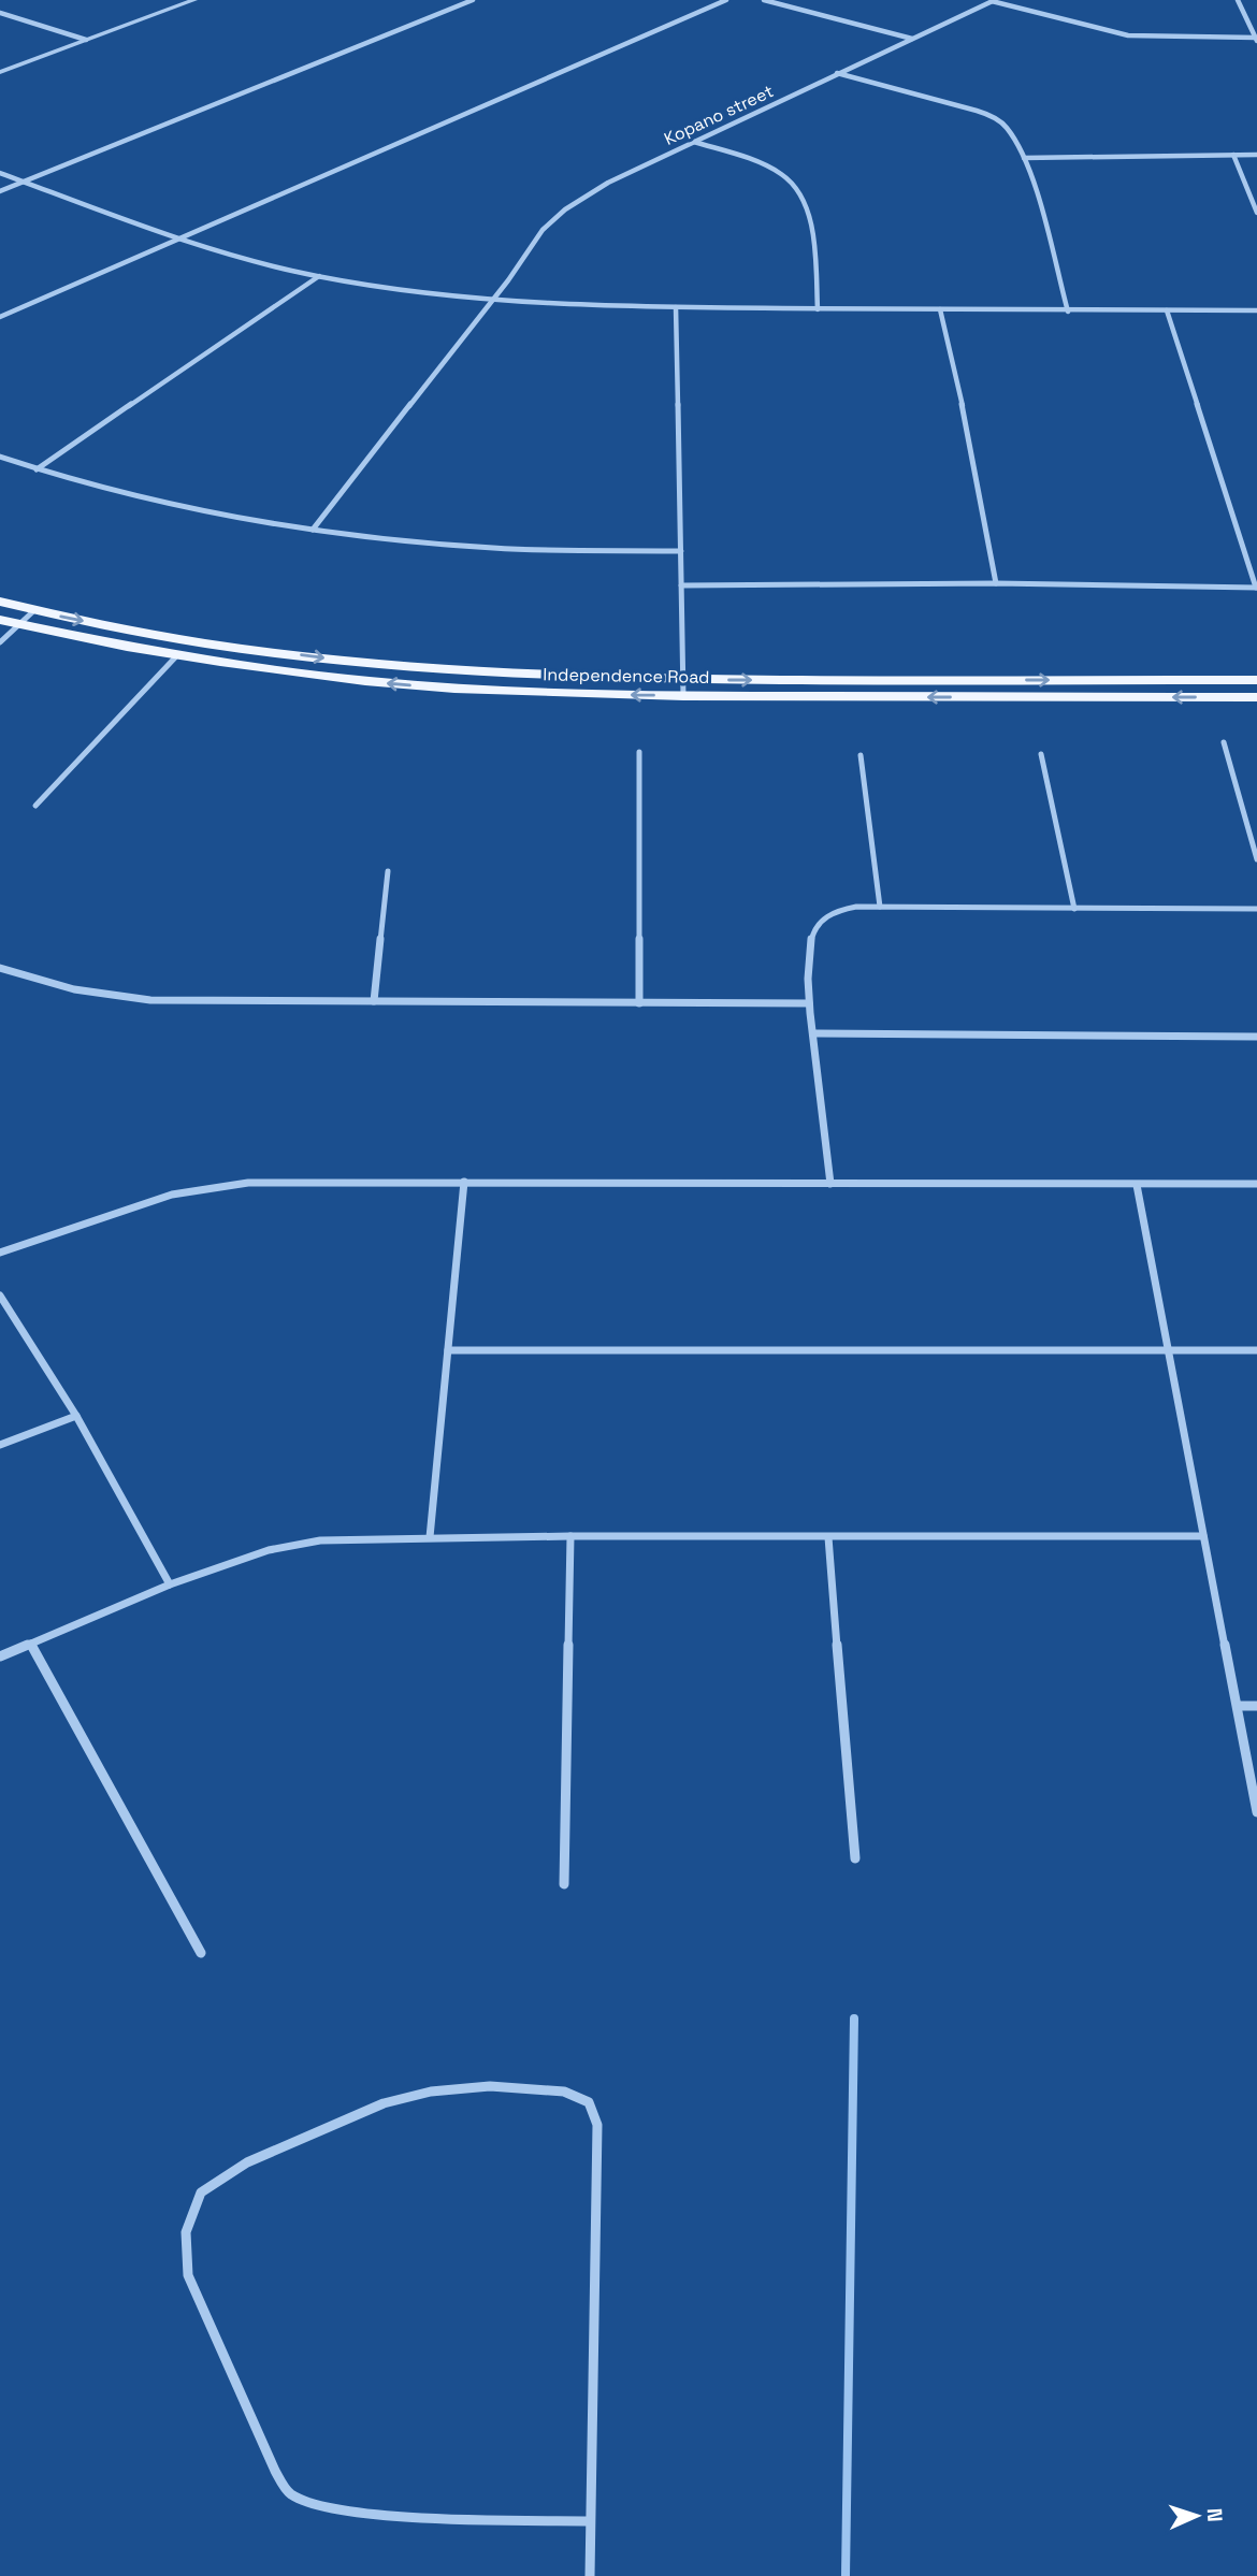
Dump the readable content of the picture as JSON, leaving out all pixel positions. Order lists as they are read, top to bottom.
{
  "streets": {
    "main road": ["Independence Road"],
    "street": ["Kopano street"]
  },
  "north": "right"
}
